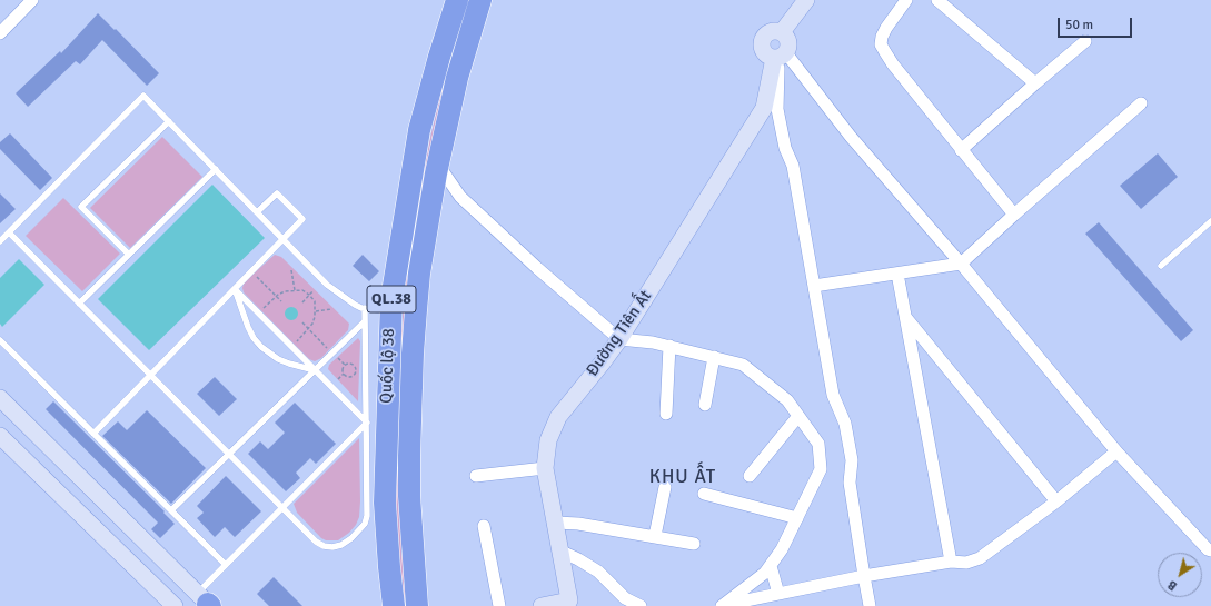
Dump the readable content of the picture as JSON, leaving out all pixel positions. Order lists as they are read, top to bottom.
{
  "streets": {
    "highway": ["QL.38", "Quốc lộ 38"],
    "street": ["Đường Tiên Ất"]
  },
  "districts": ["KHU ẤT"],
  "scale_bar": "50 m",
  "north": "bottom left"
}
